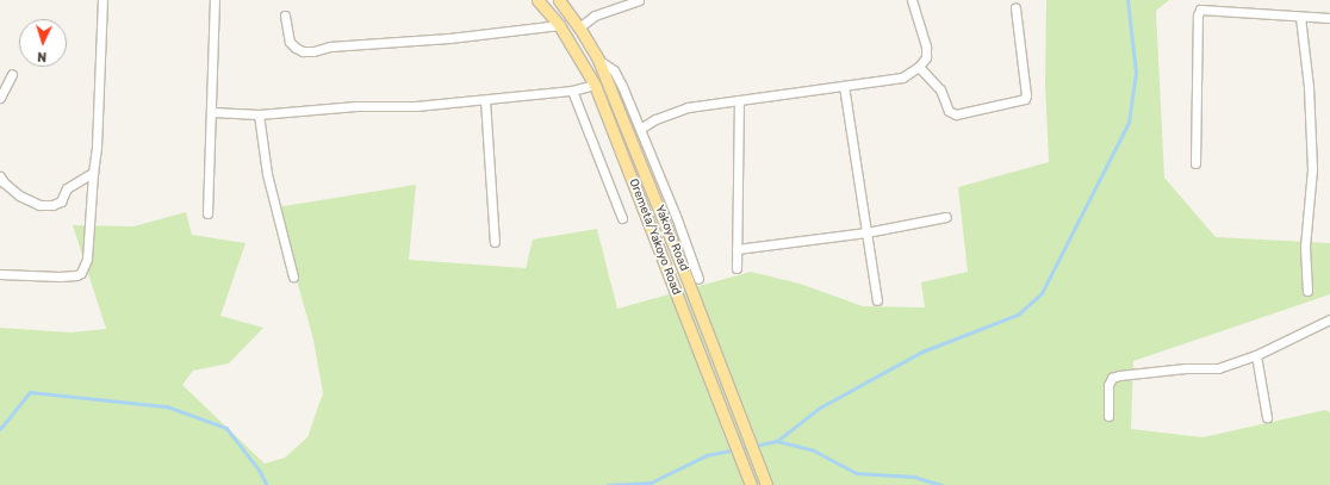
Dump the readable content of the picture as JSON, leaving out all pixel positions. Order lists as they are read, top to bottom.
{
  "streets": {
    "main road": ["Oremeta/Yakoyo Road", "Yakoyo Road"]
  },
  "north": "bottom"
}
